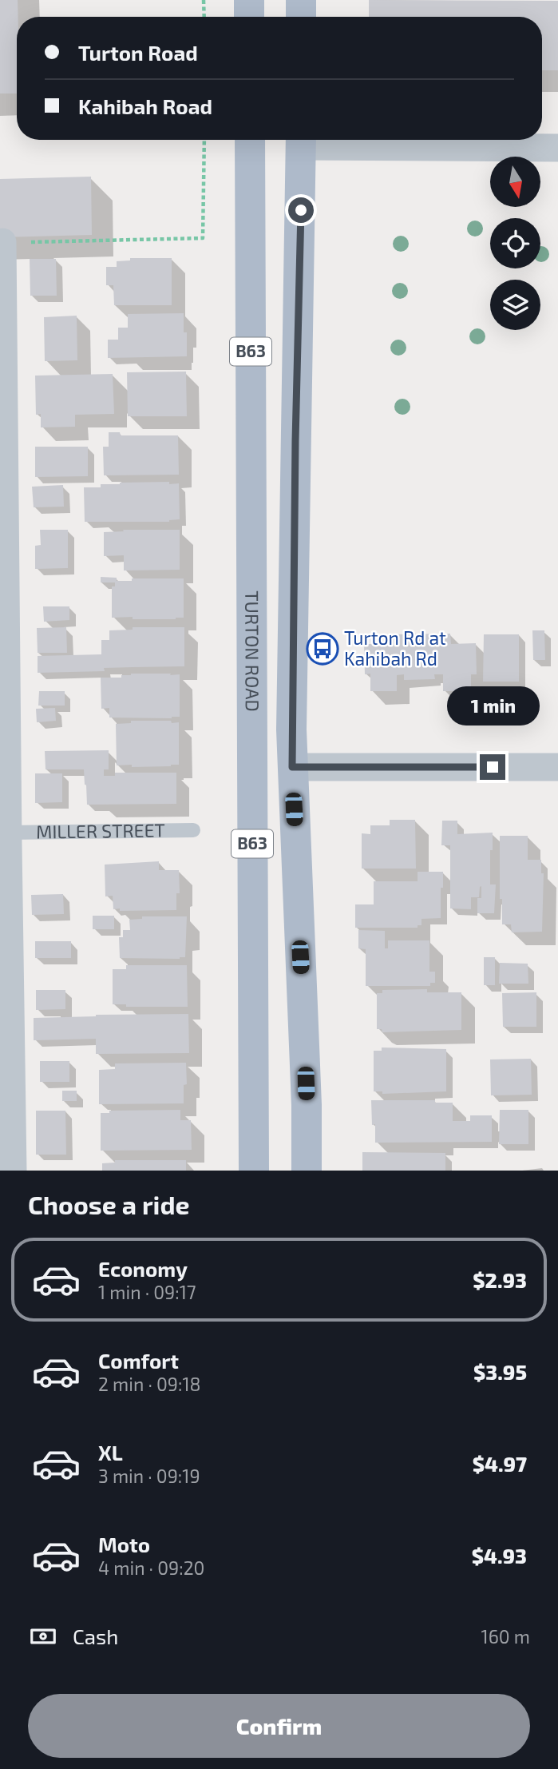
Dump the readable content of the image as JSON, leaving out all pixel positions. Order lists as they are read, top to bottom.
{
  "streets": {
    "main road": ["B63", "TURTON ROAD"],
    "lane": ["MILLER STREET"]
  },
  "places": {
    "bus stop": ["Turton Rd at Kahibah Rd"]
  },
  "north": "bottom",
  "page": {
    "banner": ["Turton Road", "Kahibah Road"],
    "bubble": "1 min",
    "heading": "Choose a ride",
    "list": [
      {
        "name": "Economy",
        "note": "1 min · 09:17",
        "value": "$2.93"
      },
      {
        "name": "Comfort",
        "note": "2 min · 09:18",
        "value": "$3.95"
      },
      {
        "name": "XL",
        "note": "3 min · 09:19",
        "value": "$4.97"
      },
      {
        "name": "Moto",
        "note": "4 min · 09:20",
        "value": "$4.93"
      }
    ],
    "pay": ["Cash", "160 m"],
    "buttons": "Confirm"
  }
}
